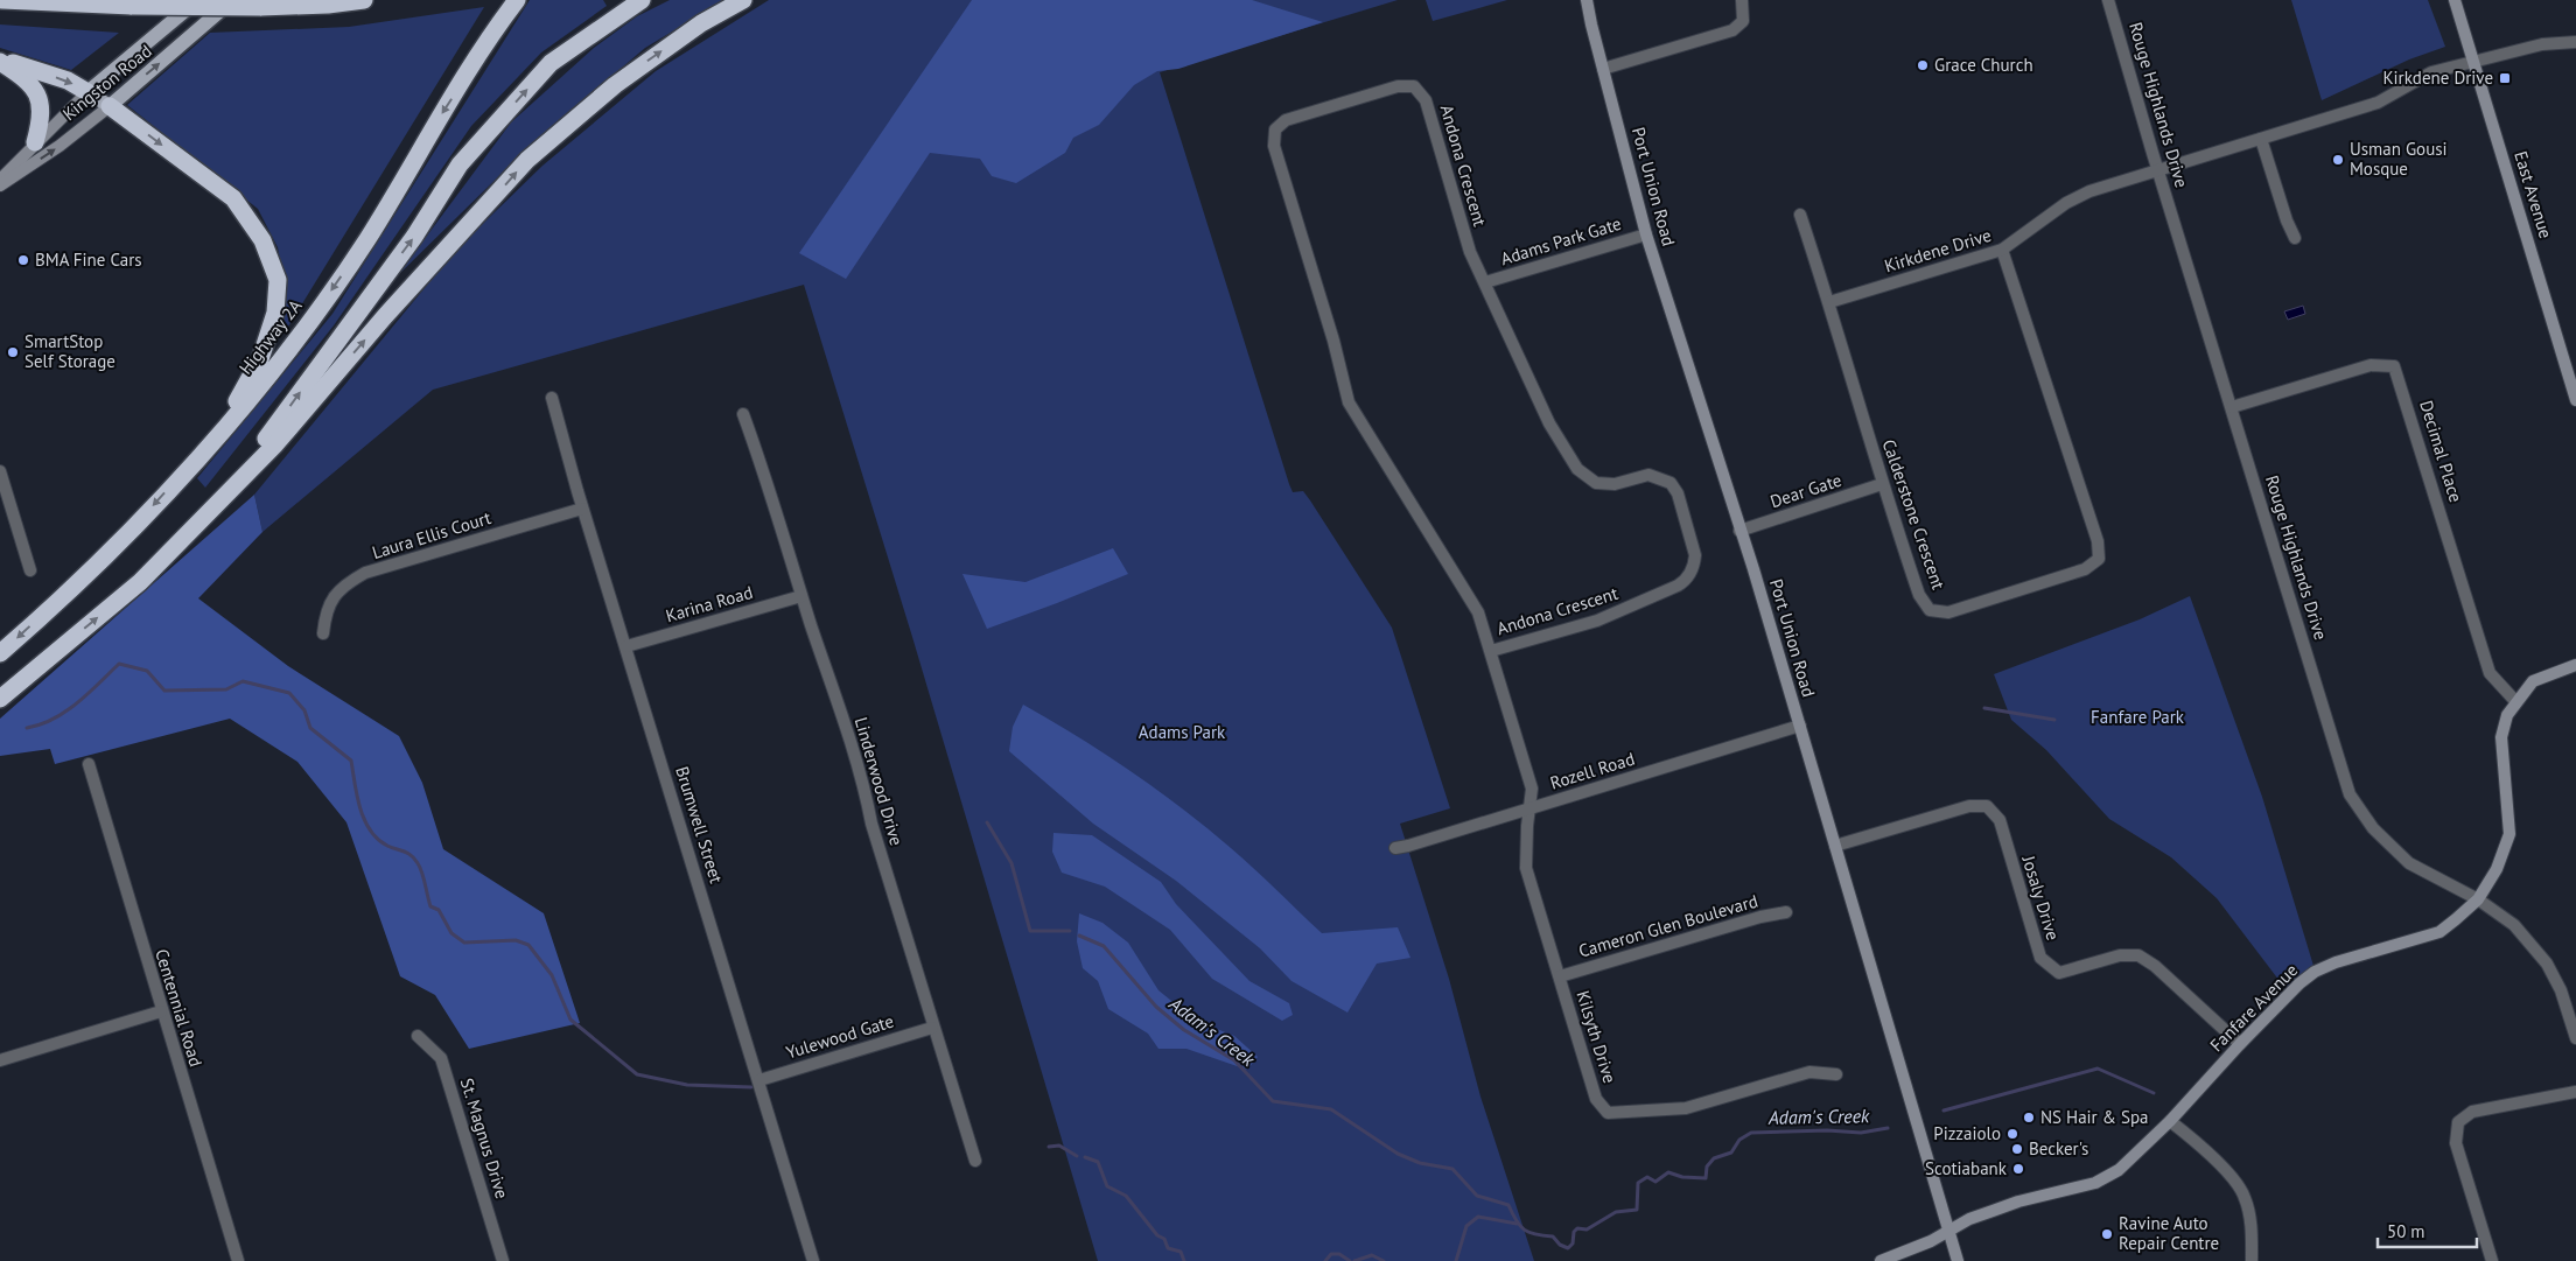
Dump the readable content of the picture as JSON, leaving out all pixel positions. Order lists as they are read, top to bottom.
{
  "streets": {
    "highway": ["Highway 2A"],
    "main road": [
      "Kingston Road",
      "Port Union Road",
      "East Avenue",
      "Fanfare Avenue"
    ],
    "street": [
      "Rouge Highlands Drive",
      "Andona Crescent",
      "Adams Park Gate",
      "Kirkdene Drive",
      "Decimal Place",
      "Dear Gate",
      "Calderstone Crescent",
      "Laura Ellis Court",
      "Karina Road",
      "Rozell Road",
      "Linderwood Drive",
      "Brumwell Street",
      "Josaly Drive",
      "Cameron Glen Boulevard",
      "Centennial Road",
      "Yulewood Gate",
      "Kilsyth Drive",
      "St. Magnus Drive"
    ]
  },
  "crossings": [
    ["Rouge Highlands Drive", "Kirkdene Drive"],
    ["Rouge Highlands Drive", "Decimal Place"],
    ["Rouge Highlands Drive", "Fanfare Avenue"],
    ["Andona Crescent", "Adams Park Gate"],
    ["Andona Crescent", "Rozell Road"],
    ["Andona Crescent", "Kilsyth Drive"],
    ["Port Union Road", "Adams Park Gate"],
    ["Port Union Road", "Dear Gate"],
    ["Port Union Road", "Rozell Road"],
    ["Port Union Road", "Josaly Drive"],
    ["Port Union Road", "Fanfare Avenue"],
    ["East Avenue", "Kirkdene Drive"],
    ["Kirkdene Drive", "Calderstone Crescent"],
    ["Decimal Place", "Fanfare Avenue"],
    ["Dear Gate", "Calderstone Crescent"],
    ["Laura Ellis Court", "Brumwell Street"],
    ["Karina Road", "Linderwood Drive"],
    ["Karina Road", "Brumwell Street"],
    ["Rozell Road", "Kilsyth Drive"],
    ["Linderwood Drive", "Yulewood Gate"],
    ["Brumwell Street", "Yulewood Gate"],
    ["Josaly Drive", "Fanfare Avenue"],
    ["Cameron Glen Boulevard", "Kilsyth Drive"]
  ],
  "water": ["Adam's Creek"],
  "parks": ["Fanfare Park", "Adams Park"],
  "places": {
    "other": [
      "Grace Church",
      "Usman Gousi Mosque",
      "BMA Fine Cars",
      "SmartStop Self Storage",
      "NS Hair & Spa",
      "Pizzaiolo",
      "Becker's",
      "Scotiabank",
      "Ravine Auto Repair Centre"
    ],
    "transit": ["Kirkdene Drive"]
  },
  "scale_bar": "50 m"
}
